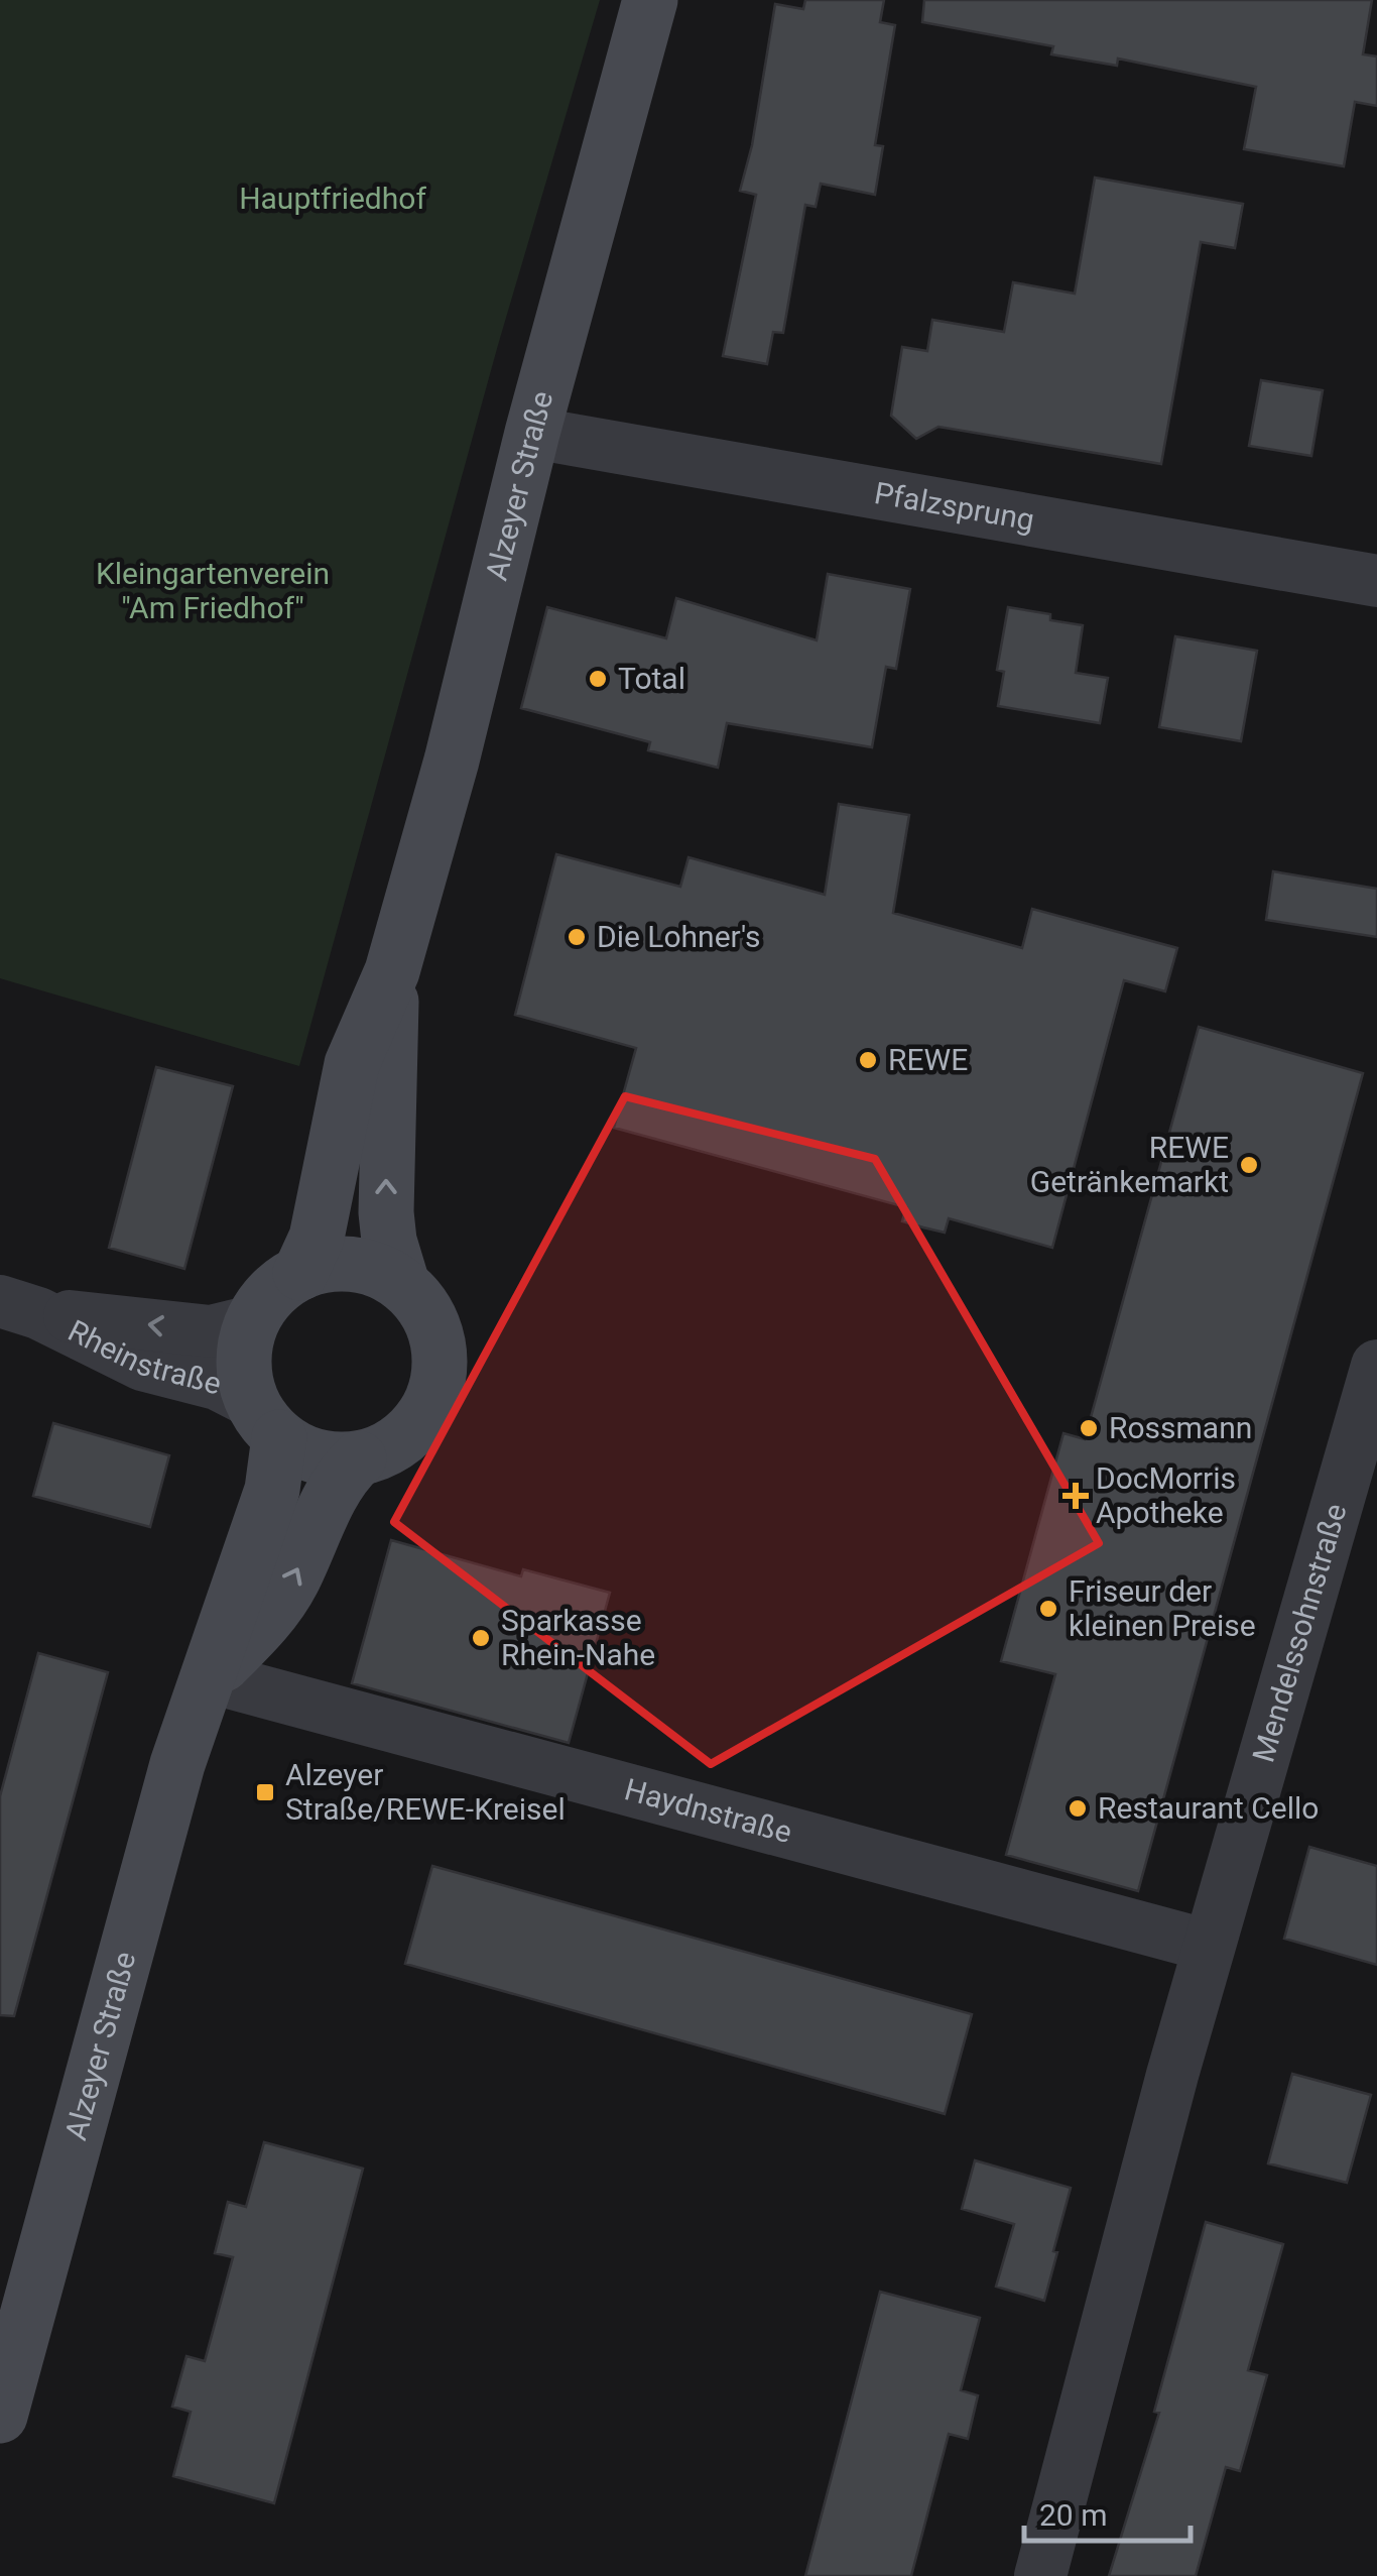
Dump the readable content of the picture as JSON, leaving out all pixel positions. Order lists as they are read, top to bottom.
{
  "streets": {
    "main road": ["Alzeyer Straße"],
    "street": [
      "Pfalzsprung",
      "Rheinstraße",
      "Mendelssohnstraße",
      "Haydnstraße"
    ]
  },
  "crossings": [
    ["Alzeyer Straße", "Pfalzsprung"],
    ["Alzeyer Straße", "Rheinstraße"],
    ["Alzeyer Straße", "Haydnstraße"],
    ["Mendelssohnstraße", "Haydnstraße"]
  ],
  "parks": ["Hauptfriedhof", "Kleingartenverein \"Am Friedhof\""],
  "places": {
    "other": [
      "Total",
      "Die Lohner's",
      "REWE",
      "REWE Getränkemarkt",
      "Rossmann",
      "Friseur der kleinen Preise",
      "Sparkasse Rhein-Nahe",
      "Restaurant Cello"
    ],
    "health": ["DocMorris Apotheke"],
    "transit": ["Alzeyer Straße/REWE-Kreisel"]
  },
  "scale_bar": "20 m"
}
